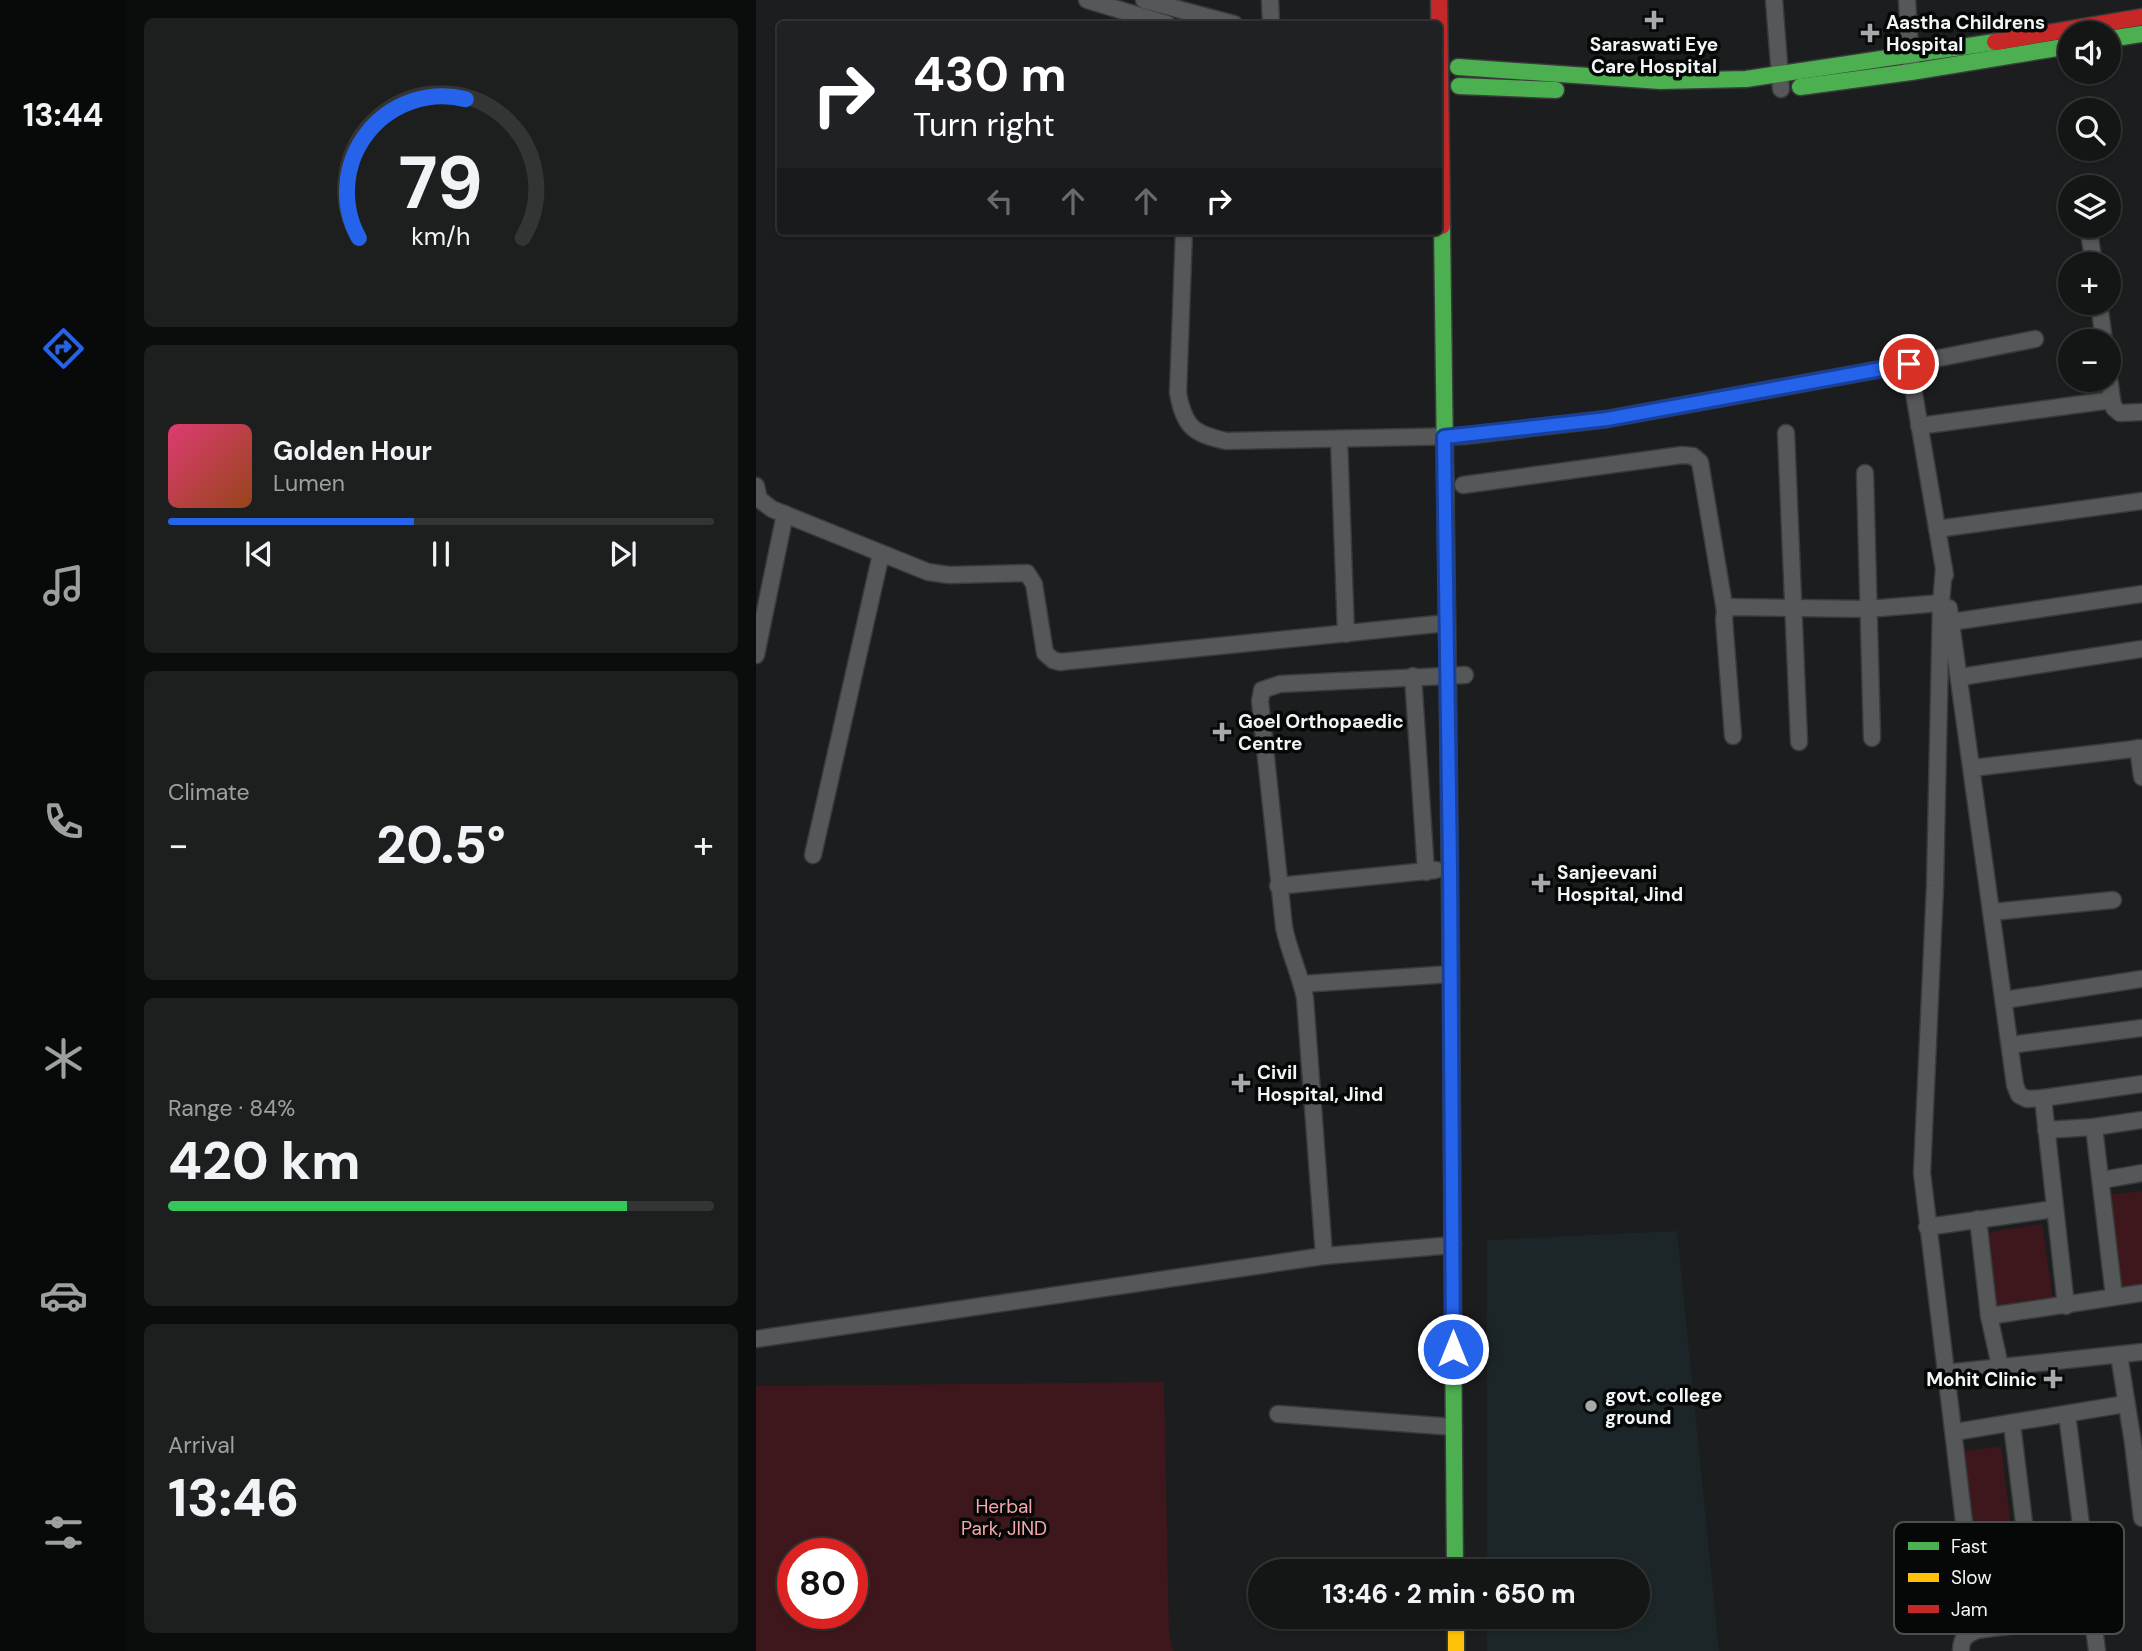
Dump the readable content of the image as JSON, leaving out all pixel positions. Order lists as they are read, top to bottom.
{
  "parks": ["Herbal Park, JIND"],
  "places": {
    "health": [
      "Saraswati Eye Care Hospital",
      "Aastha Childrens Hospital",
      "Goel Orthopaedic Centre",
      "Sanjeevani Hospital, Jind",
      "Civil Hospital, Jind",
      "Mohit Clinic"
    ],
    "other": ["govt. college ground"]
  },
  "legend": ["Fast", "Slow", "Jam"],
  "page": {
    "tabs": "13:44",
    "map_buttons": ["+", "−"],
    "turn": ["430 m", "Turn right"],
    "song": ["Golden Hour", "Lumen"],
    "tile": [
      "Climate",
      ["Range · 84%", "420 km"],
      ["Arrival", "13:46"]
    ],
    "heat": ["−", "20.5°", "+"],
    "limit": "80",
    "trip": "13:46 · 2 min · 650 m",
    "gauge": ["79", "km/h"]
  }
}
